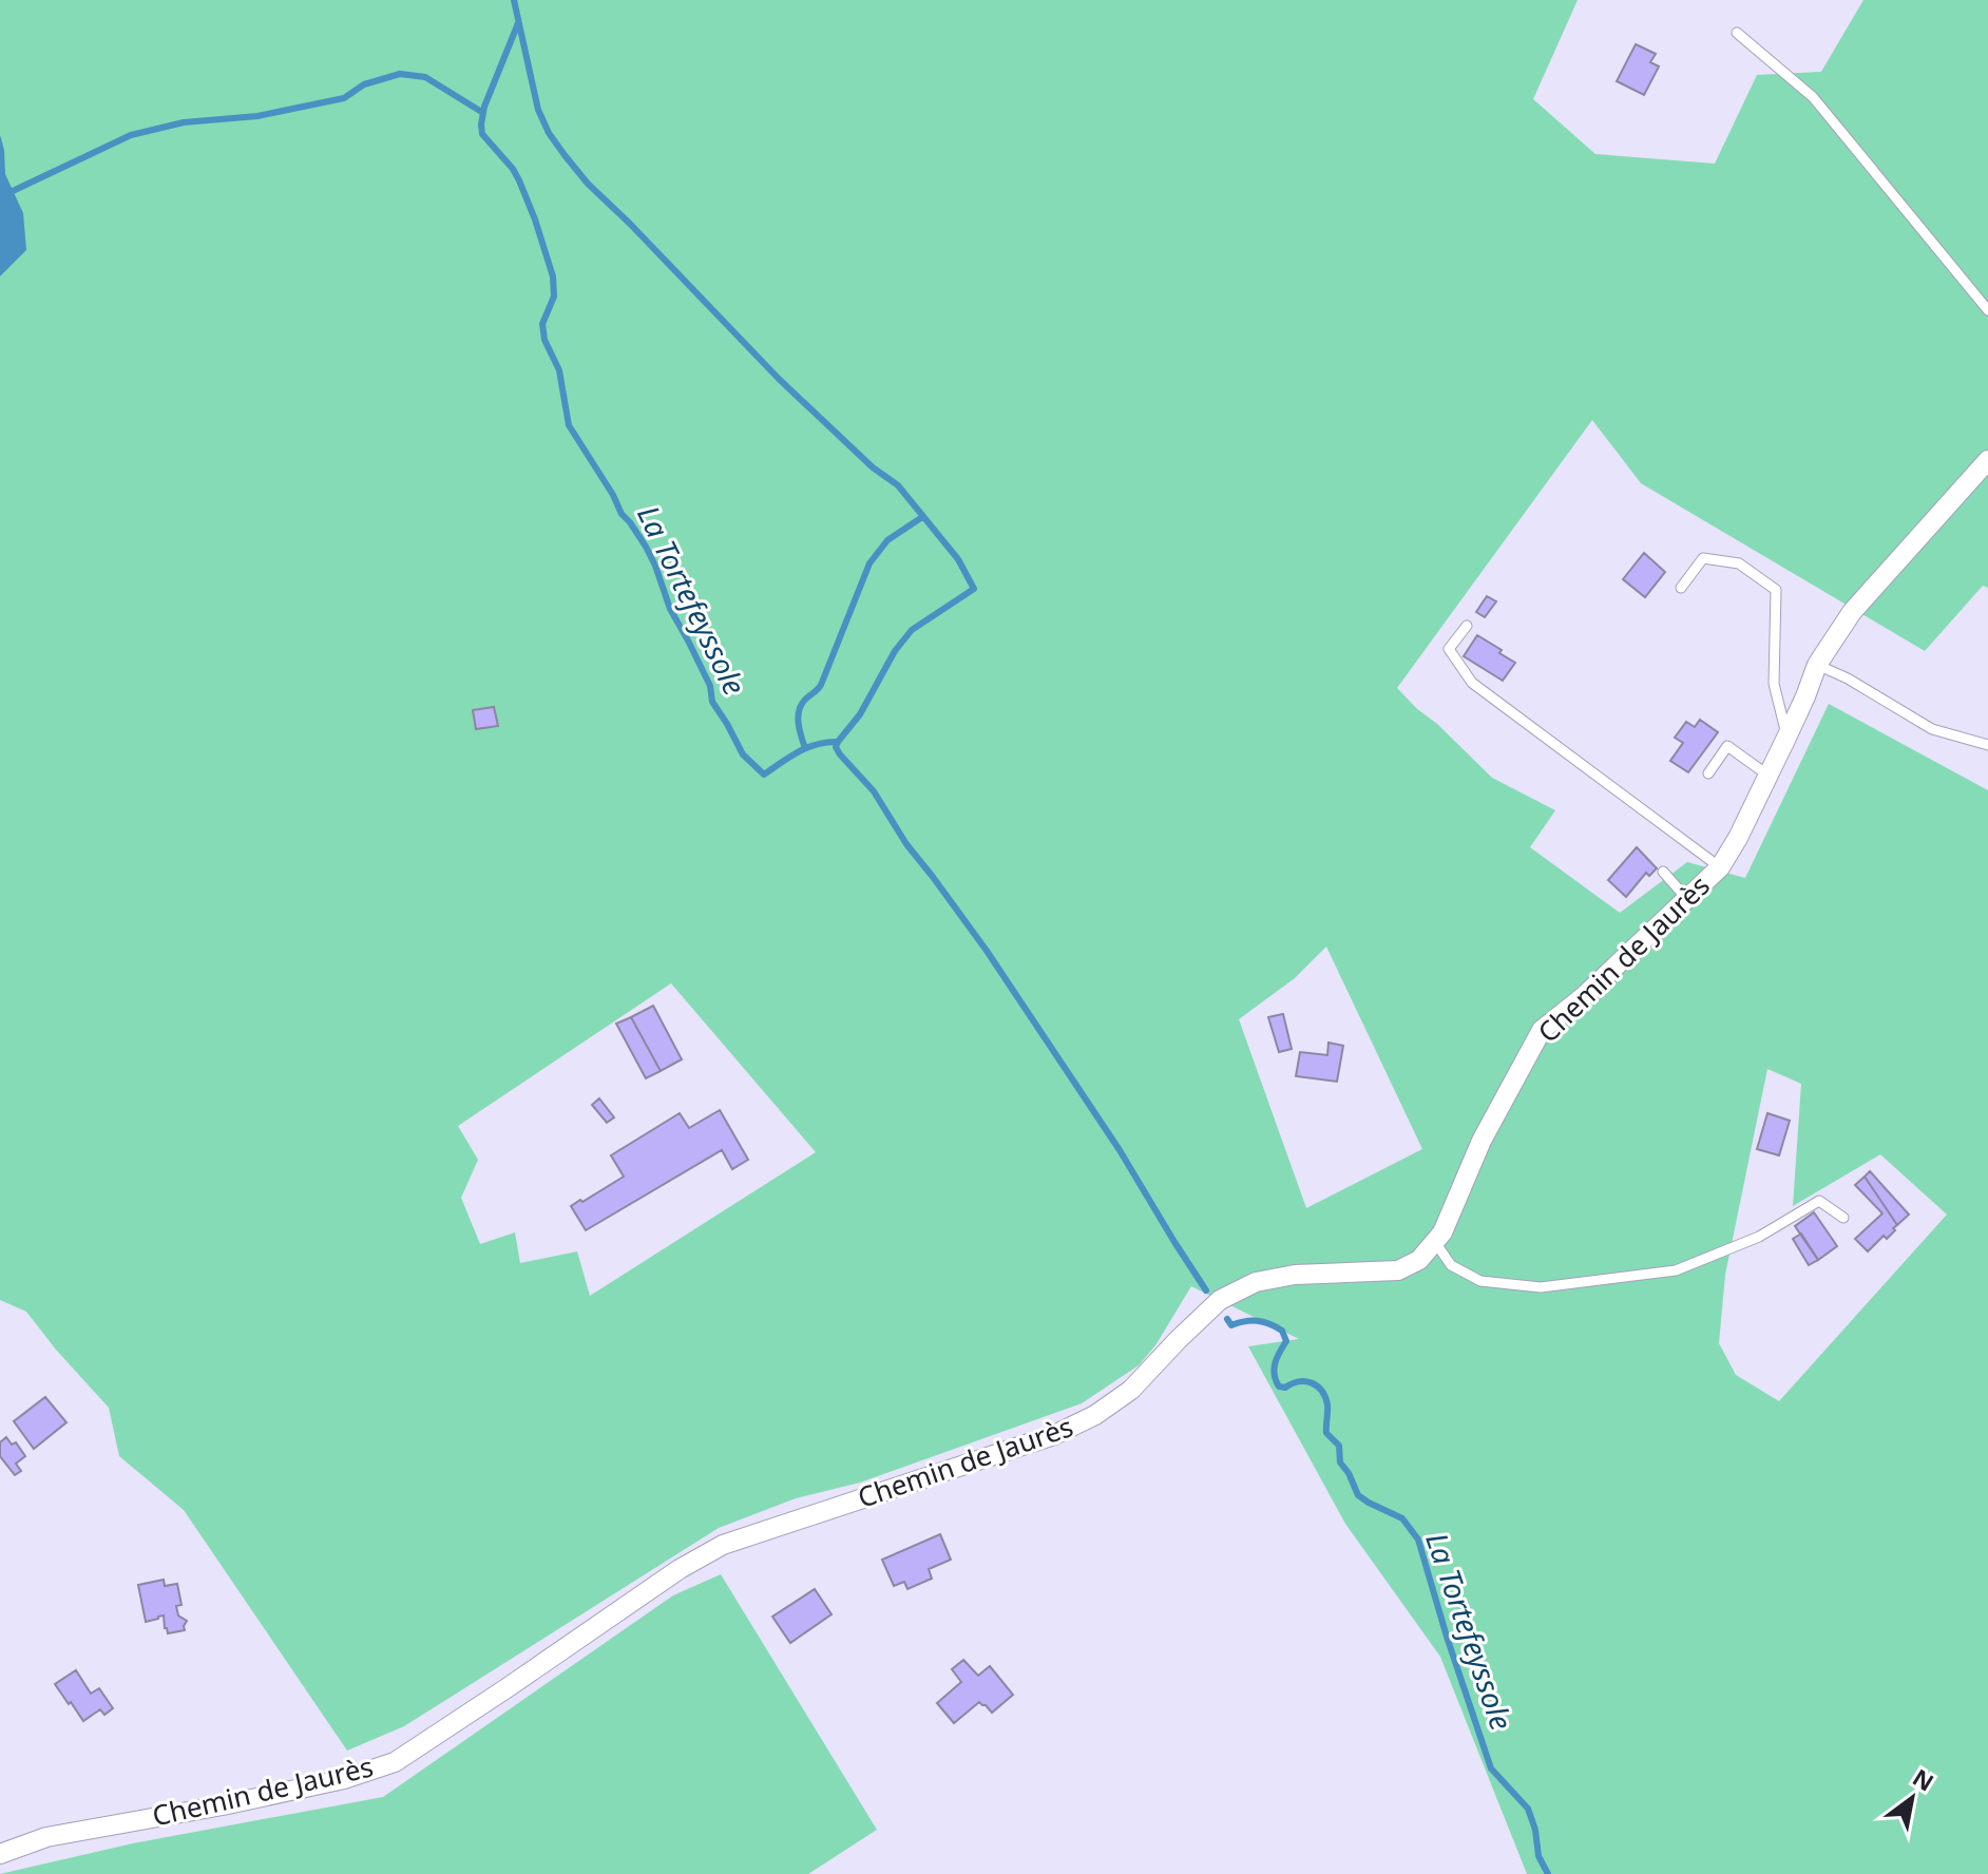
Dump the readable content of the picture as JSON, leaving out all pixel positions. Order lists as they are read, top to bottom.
{
  "streets": {
    "street": ["Chemin de Jaurès"]
  },
  "water": ["La Tortefeyssole"],
  "north": "top right"
}
